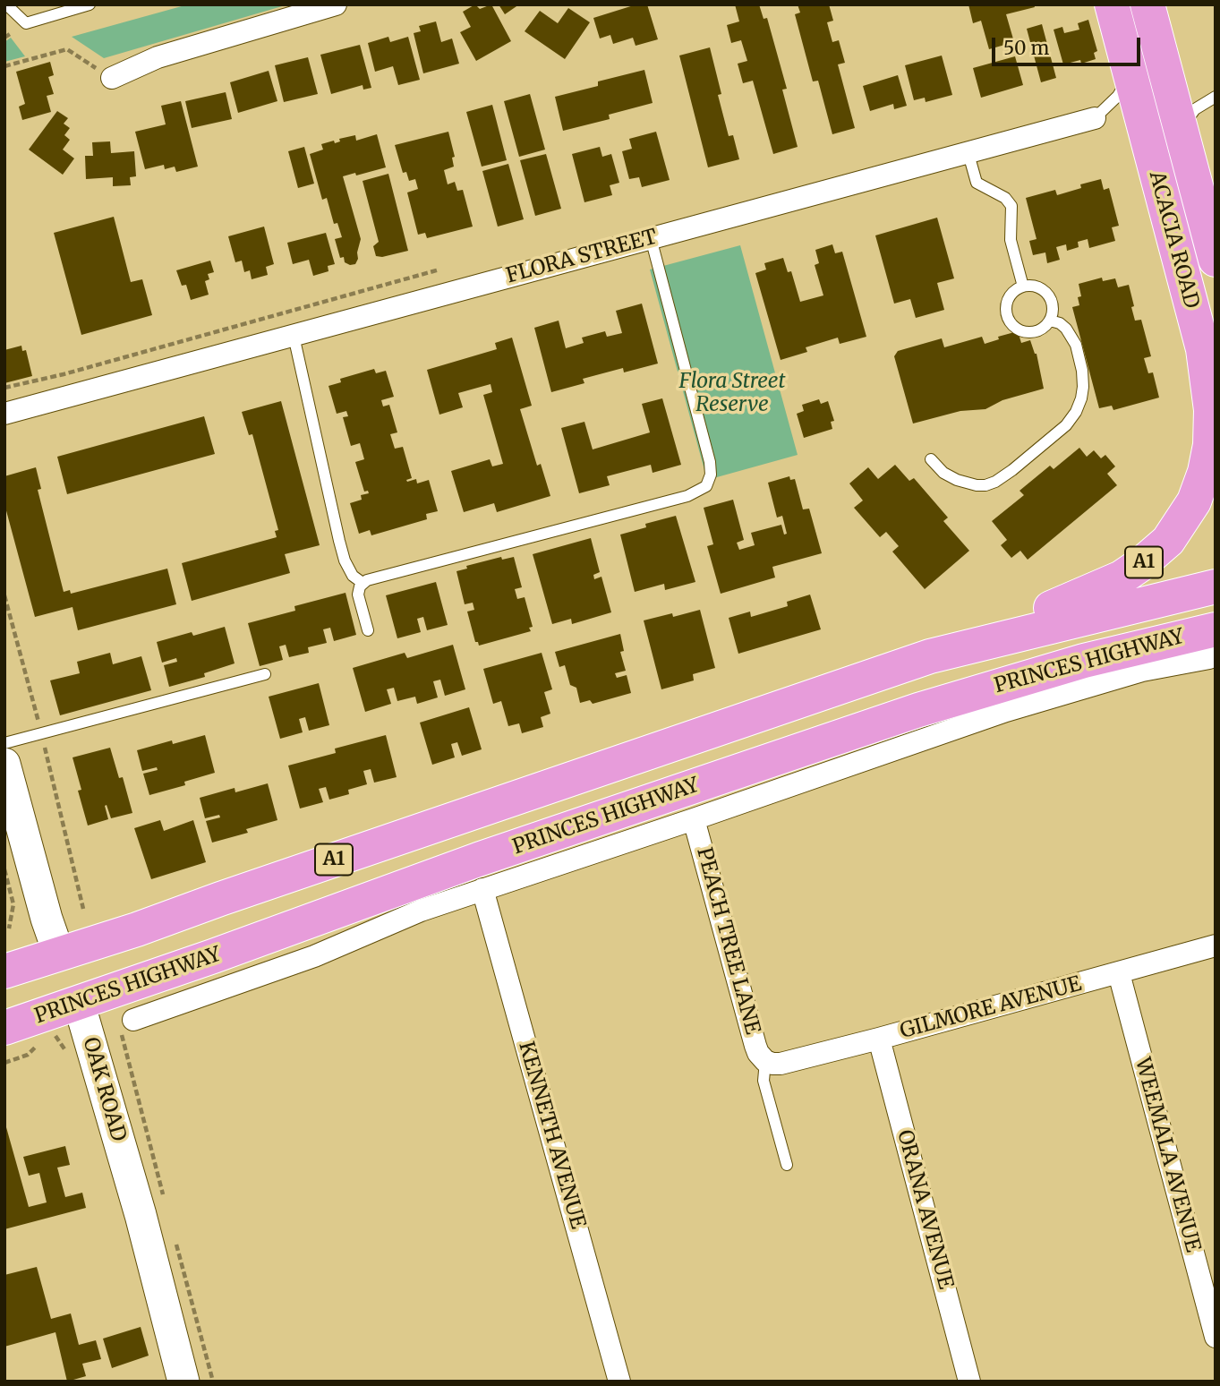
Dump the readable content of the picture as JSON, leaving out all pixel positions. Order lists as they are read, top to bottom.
{
  "streets": {
    "highway": [
      "ACACIA ROAD",
      "A1",
      "PRINCES HIGHWAY",
      "OAK ROAD"
    ],
    "street": [
      "FLORA STREET",
      "PEACH TREE LANE",
      "GILMORE AVENUE",
      "KENNETH AVENUE",
      "WEEMALA AVENUE",
      "ORANA AVENUE"
    ]
  },
  "crossings": [
    ["ACACIA ROAD", "FLORA STREET"],
    ["ACACIA ROAD", "A1"],
    ["ACACIA ROAD", "PRINCES HIGHWAY"],
    ["PRINCES HIGHWAY", "PEACH TREE LANE"],
    ["PRINCES HIGHWAY", "OAK ROAD"],
    ["PRINCES HIGHWAY", "KENNETH AVENUE"],
    ["PEACH TREE LANE", "GILMORE AVENUE"],
    ["GILMORE AVENUE", "WEEMALA AVENUE"],
    ["GILMORE AVENUE", "ORANA AVENUE"]
  ],
  "parks": ["Flora Street Reserve"],
  "scale_bar": "50 m"
}
